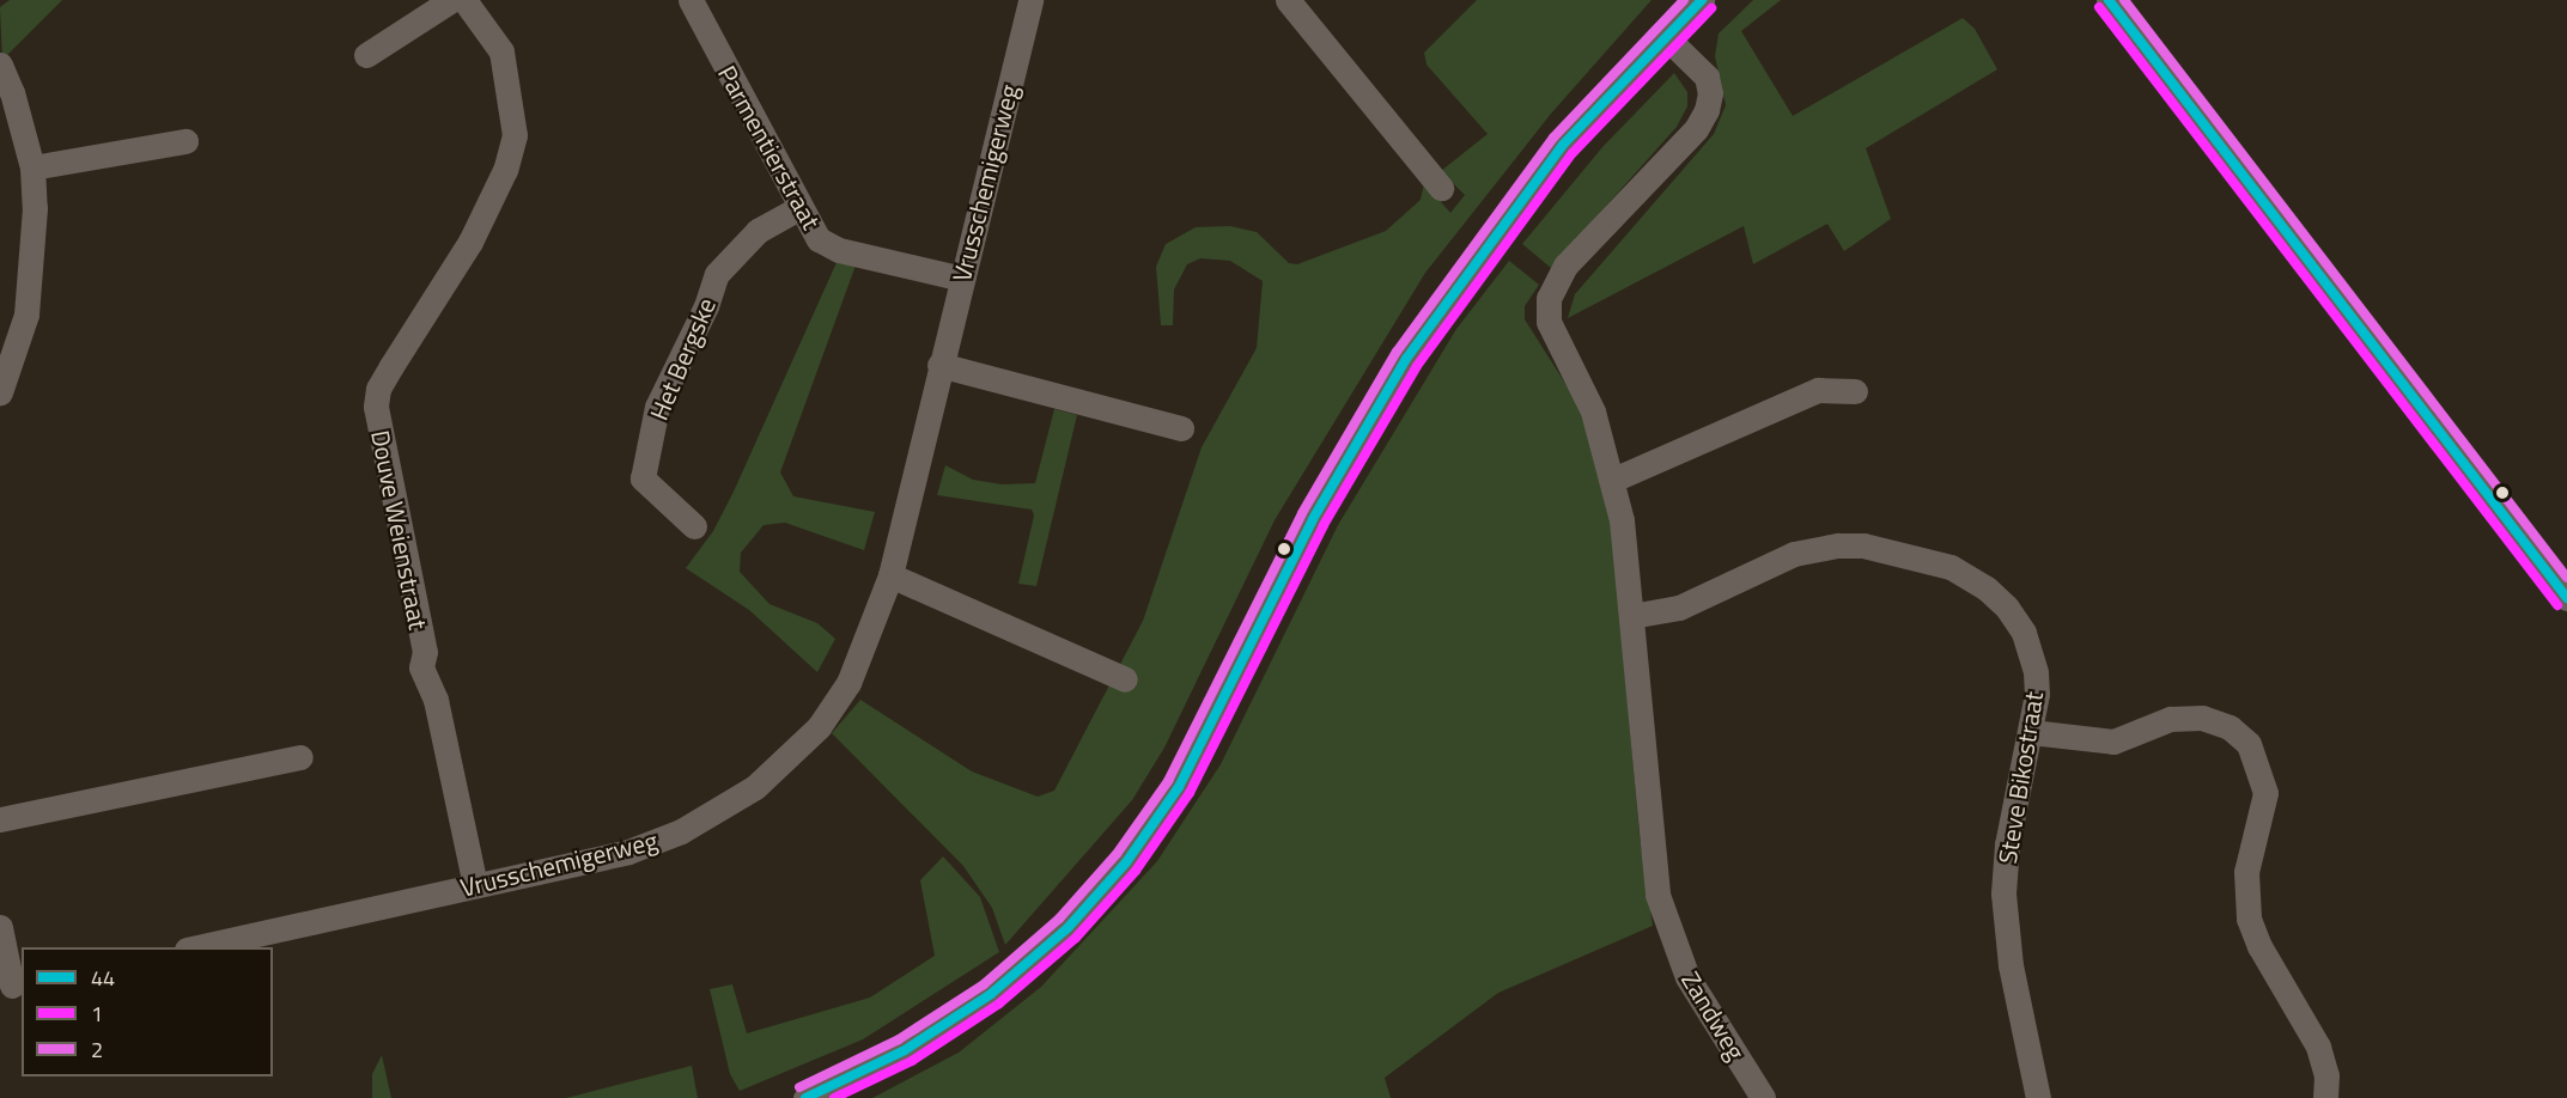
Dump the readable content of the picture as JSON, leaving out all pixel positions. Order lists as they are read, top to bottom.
{
  "streets": {
    "street": [
      "Parmentierstraat",
      "Vrusschemigerweg",
      "Het Bergske",
      "Douve Weienstraat",
      "Steve Bikostraat",
      "Zandweg"
    ]
  },
  "crossings": [
    ["Parmentierstraat", "Vrusschemigerweg"],
    ["Parmentierstraat", "Het Bergske"],
    ["Vrusschemigerweg", "Douve Weienstraat"],
    ["Steve Bikostraat", "Zandweg"]
  ],
  "lines": ["transit line 44", "transit line 2", "transit line 1"],
  "legend": ["44", "1", "2"]
}
